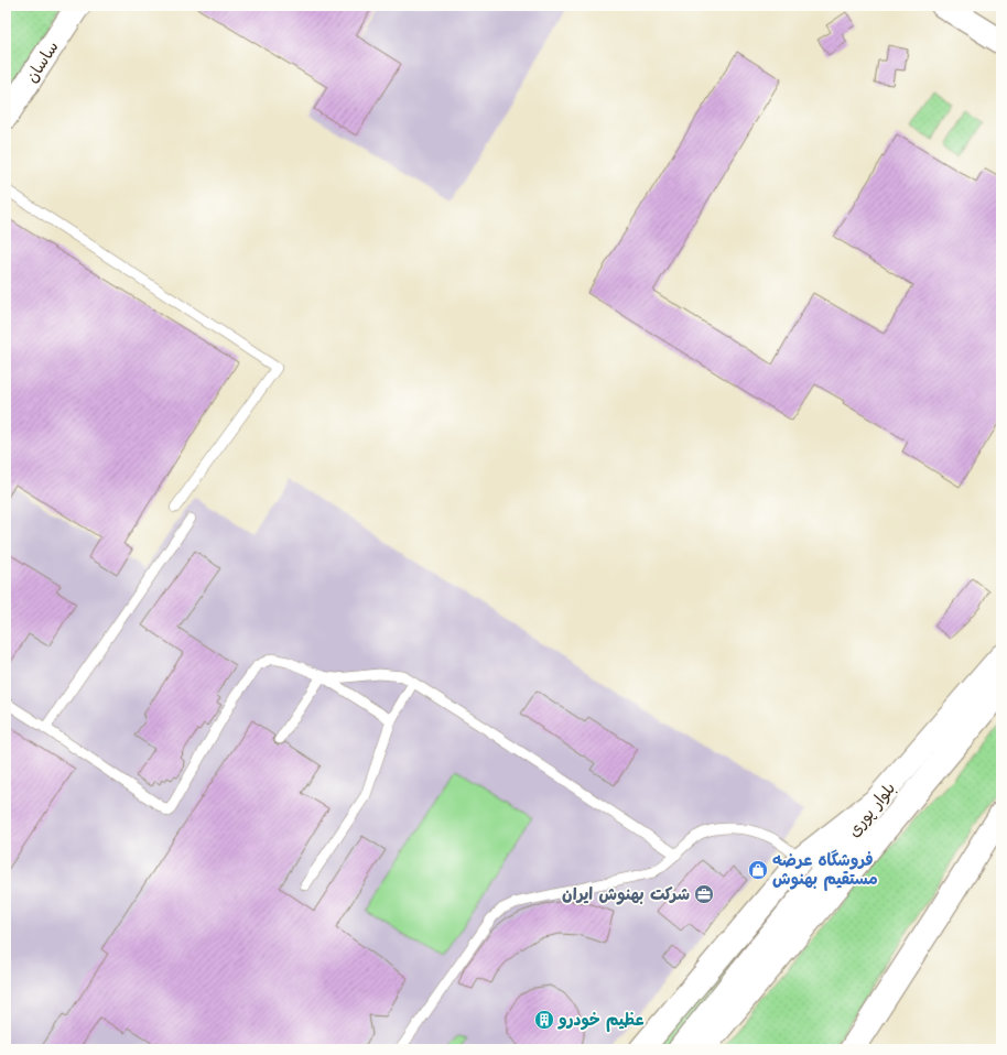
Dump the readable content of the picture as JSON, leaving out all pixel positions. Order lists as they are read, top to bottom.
{
  "streets": {
    "main road": ["ساسان", "بلوار پوری"]
  },
  "places": {
    "shop": ["فروشگاه عرضه مستقیم بهنوش"],
    "office": ["شرکت بهنوش ایران"],
    "building": ["عظیم خودرو"]
  }
}
